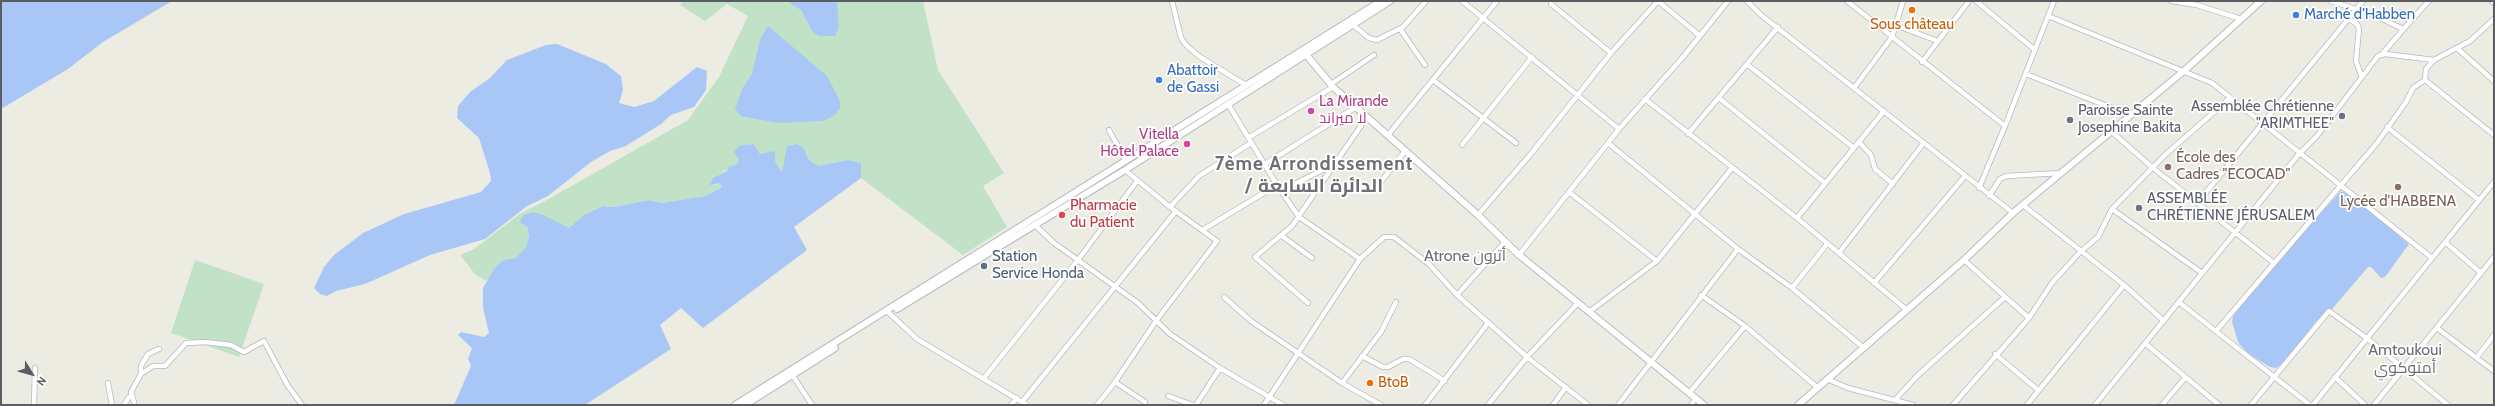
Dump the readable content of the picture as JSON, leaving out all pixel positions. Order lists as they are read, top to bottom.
{
  "districts": ["7ème Arrondissement / الدائرة السابعة", "Atrone أترون", "Amtoukoui أمتوكوي"],
  "places": [
    "Sous château",
    "Marché d'Habben",
    "Abattoir de Gassi",
    "La Mirande لا ميراند",
    "Assemblée Chrétienne \"ARIMTHEE\"",
    "Paroisse Sainte Josephine Bakita",
    "Vitella Hôtel Palace",
    "École des Cadres \"ECOCAD\"",
    "Lycée d'HABBENA",
    "ASSEMBLÉE CHRÉTIENNE JÉRUSALEM",
    "Pharmacie du Patient",
    "Station Service Honda",
    "BtoB"
  ],
  "north": "bottom right"
}
